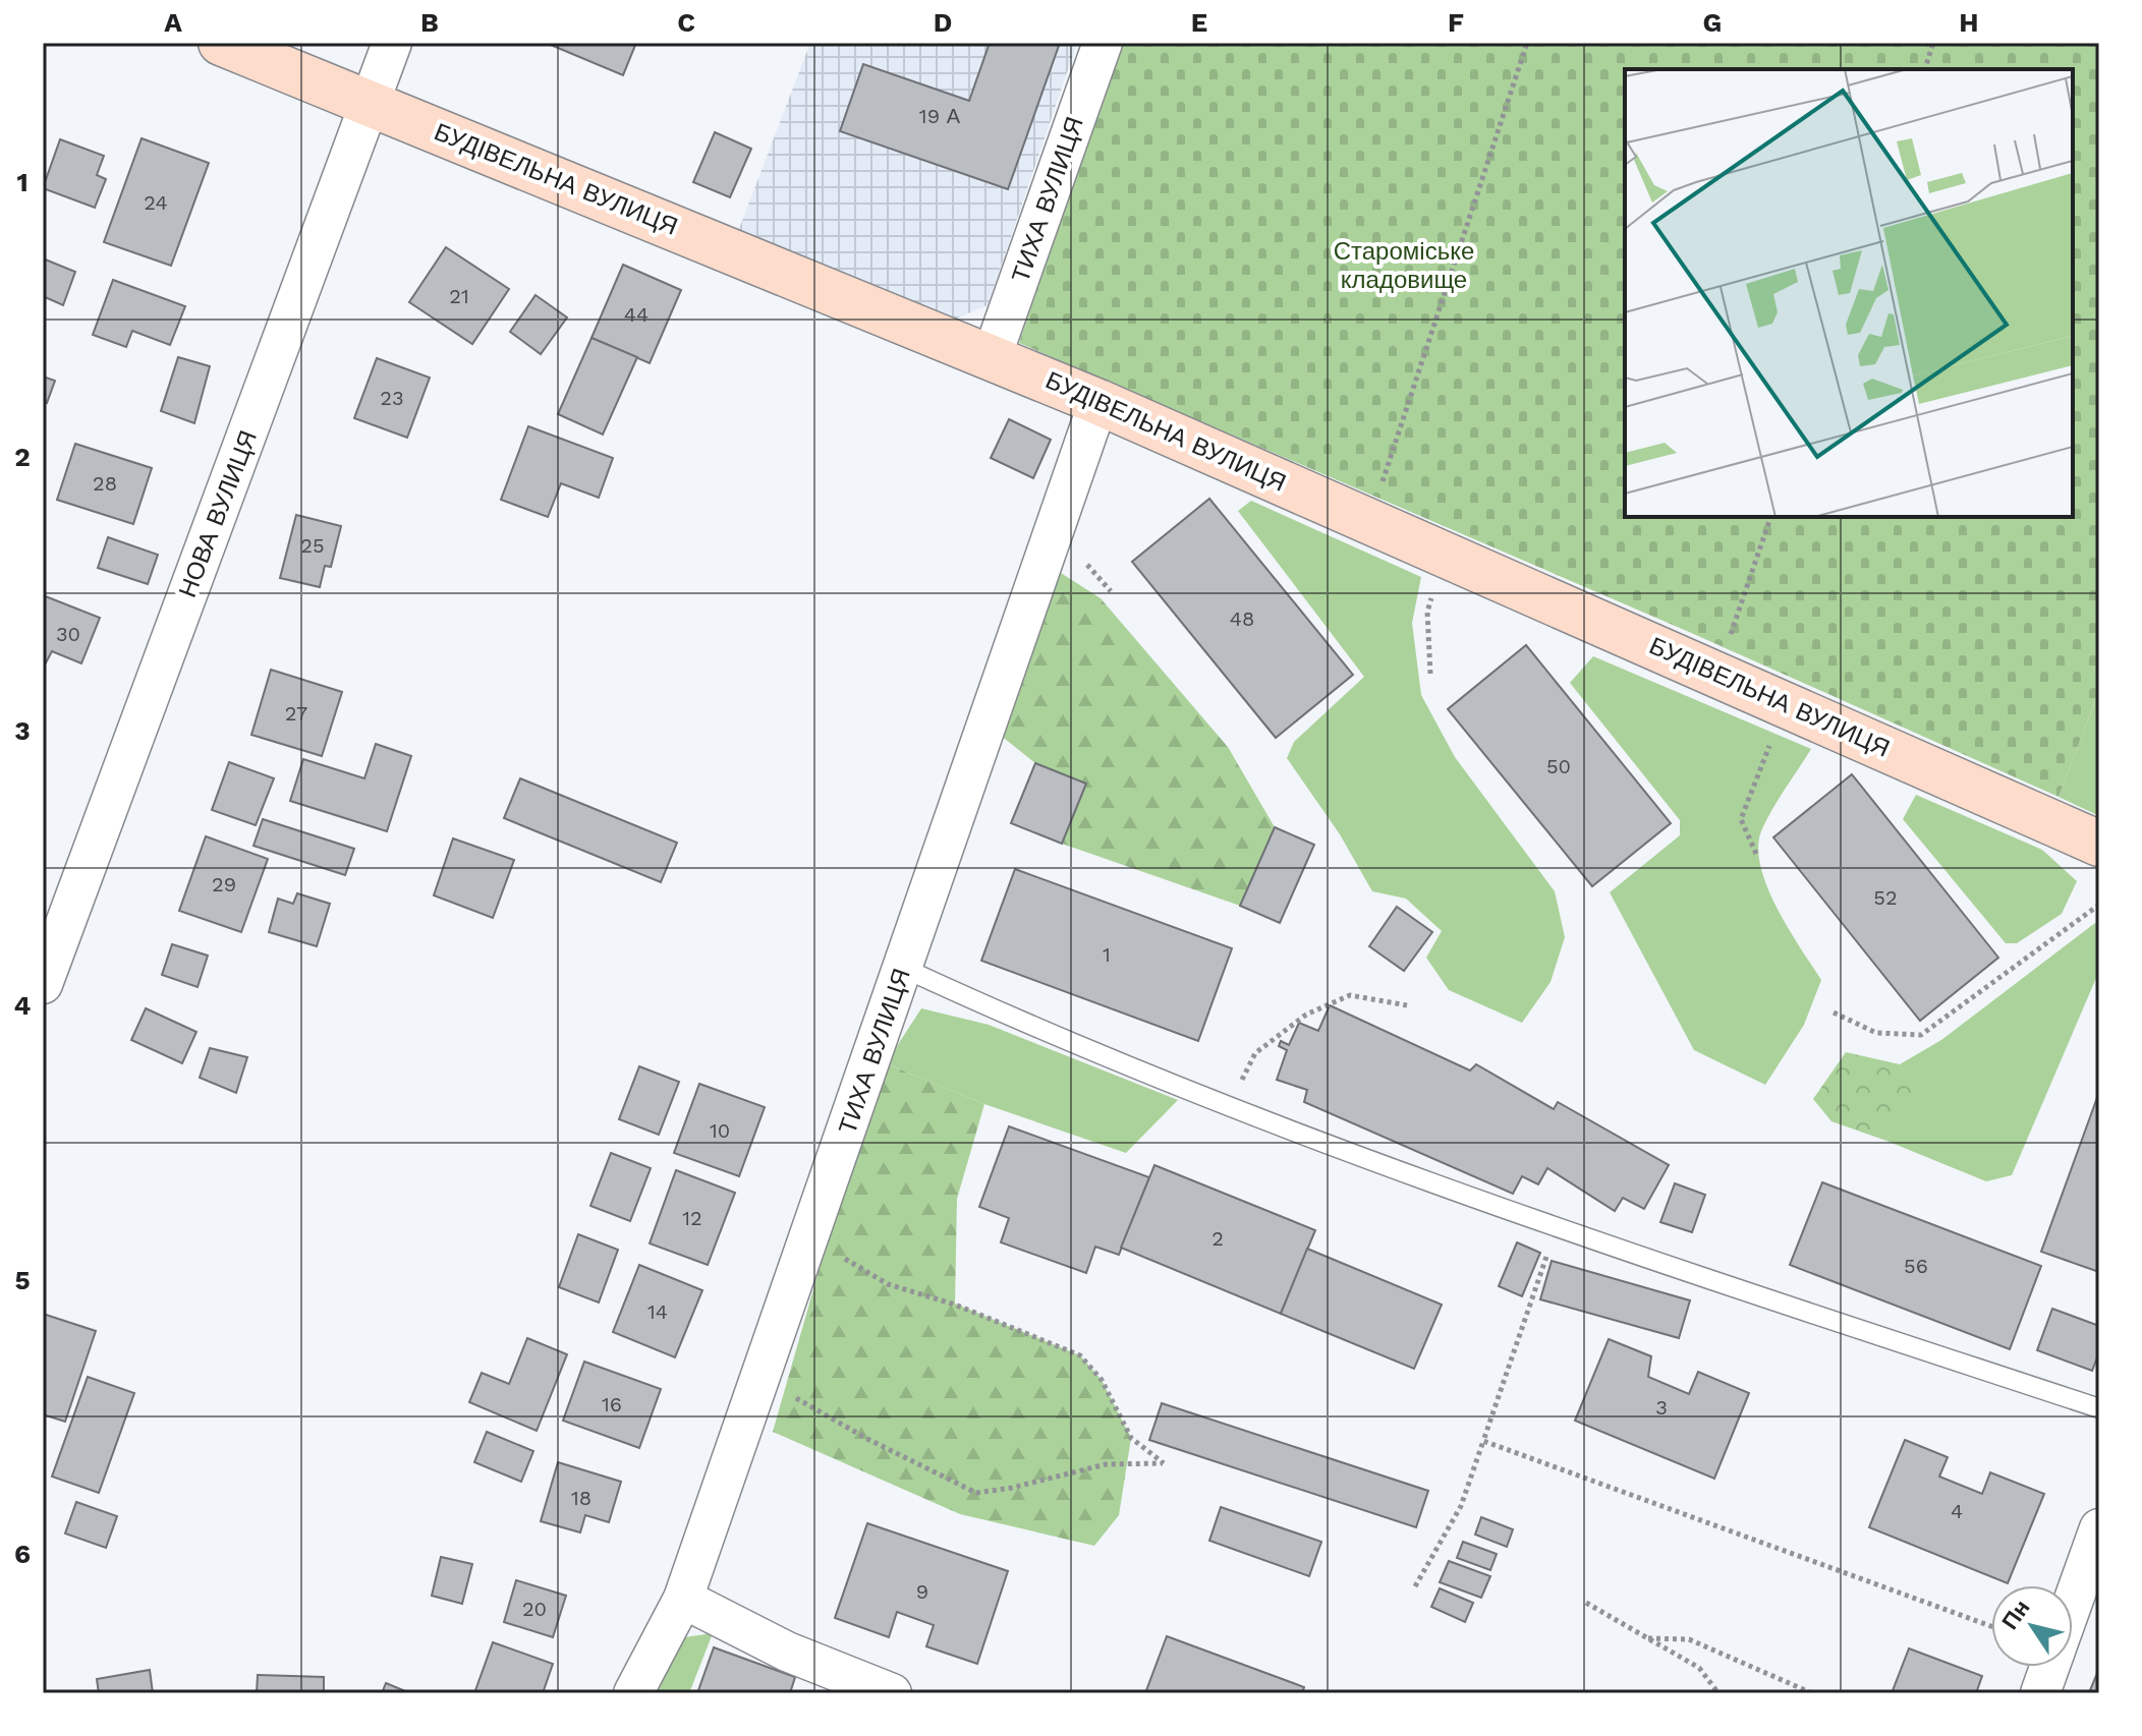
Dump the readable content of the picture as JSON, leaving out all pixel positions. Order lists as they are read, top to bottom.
{
  "streets": {
    "street": ["БУДІВЕЛЬНА ВУЛИЦЯ", "ТИХА ВУЛИЦЯ", "НОВА ВУЛИЦЯ"]
  },
  "crossings": [
    ["БУДІВЕЛЬНА ВУЛИЦЯ", "ТИХА ВУЛИЦЯ"],
    ["БУДІВЕЛЬНА ВУЛИЦЯ", "НОВА ВУЛИЦЯ"]
  ],
  "parks": ["Староміське кладовище"],
  "house_numbers": [
    "19 А",
    "24",
    "21",
    "44",
    "23",
    "28",
    "25",
    "48",
    "30",
    "27",
    "50",
    "29",
    "52",
    "1",
    "10",
    "12",
    "2",
    "56",
    "14",
    "16",
    "3",
    "18",
    "4",
    "9",
    "20"
  ],
  "north": "top left",
  "grid": {
    "columns": [
      "A",
      "B",
      "C",
      "D",
      "E",
      "F",
      "G",
      "H"
    ],
    "rows": [
      "1",
      "2",
      "3",
      "4",
      "5",
      "6"
    ]
  }
}
